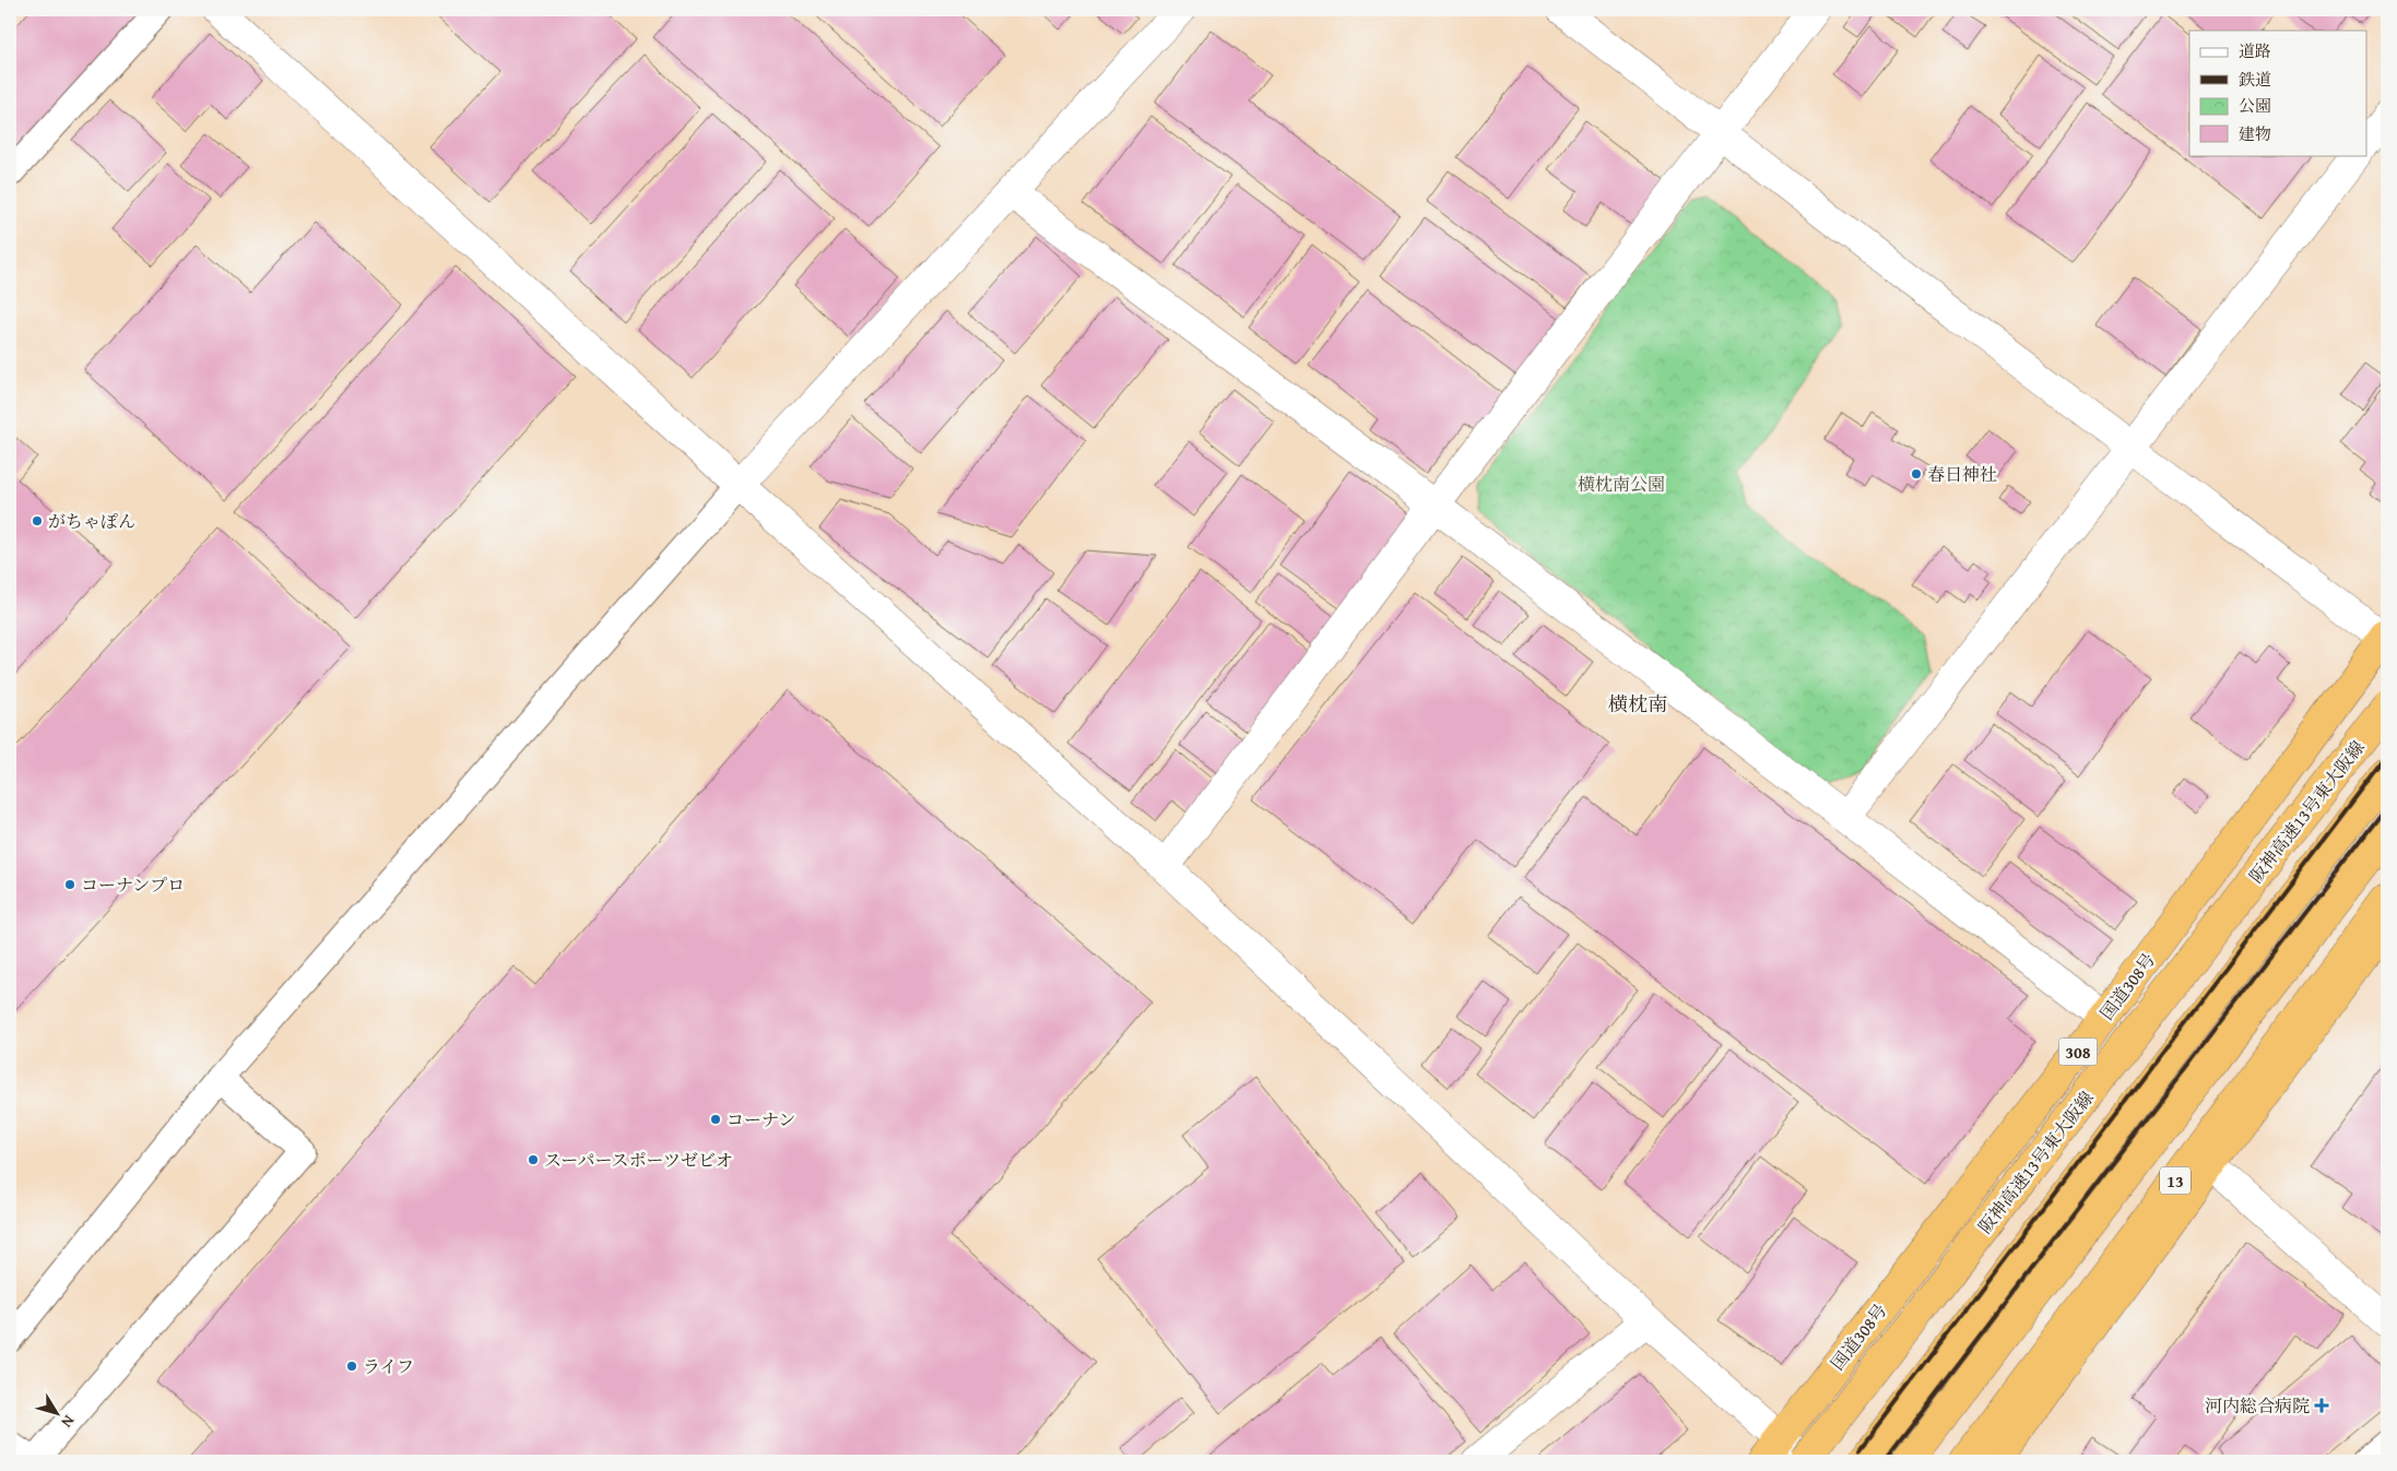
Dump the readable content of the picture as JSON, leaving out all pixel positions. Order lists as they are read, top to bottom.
{
  "streets": {
    "highway": [
      "阪神高速13号東大阪線",
      "国道308号",
      "308",
      "13"
    ]
  },
  "districts": ["横枕南"],
  "parks": ["横枕南公園"],
  "places": {
    "other": [
      "春日神社",
      "がちゃぽん",
      "コーナンプロ",
      "コーナン",
      "スーパースポーツゼビオ",
      "ライフ"
    ],
    "health": ["河内総合病院"]
  },
  "legend": [
    "道路",
    "鉄道",
    "公園",
    "建物"
  ],
  "north": "bottom right"
}
